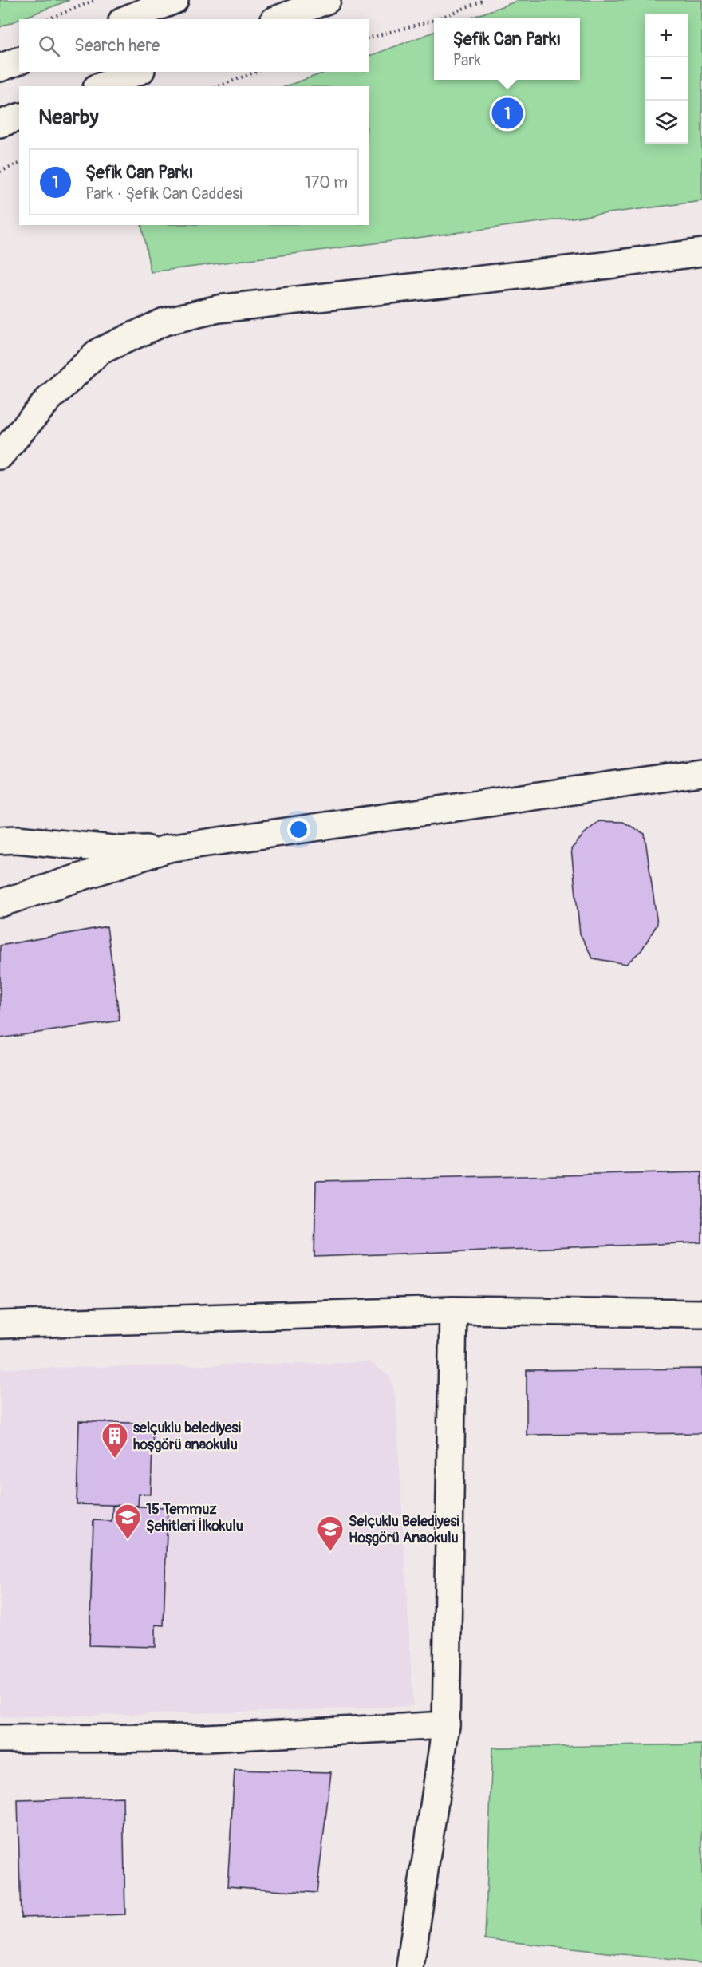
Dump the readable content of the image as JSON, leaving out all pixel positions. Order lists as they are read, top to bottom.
{
  "places": {
    "building": ["selçuklu belediyesi hoşgörü anaokulu"],
    "school or university": ["15 Temmuz Şehitleri İlkokulu", "Selçuklu Belediyesi Hoşgörü Anaokulu"]
  },
  "page": {
    "map_buttons": ["+", "−"],
    "popup": ["Şefik Can Parkı", "Park"],
    "search": "Search here",
    "heading": "Nearby",
    "pins": "1",
    "list": [
      {
        "mark": "1",
        "name": "Şefik Can Parkı",
        "note": "Park · Şefik Can Caddesi",
        "value": "170 m"
      }
    ]
  }
}
